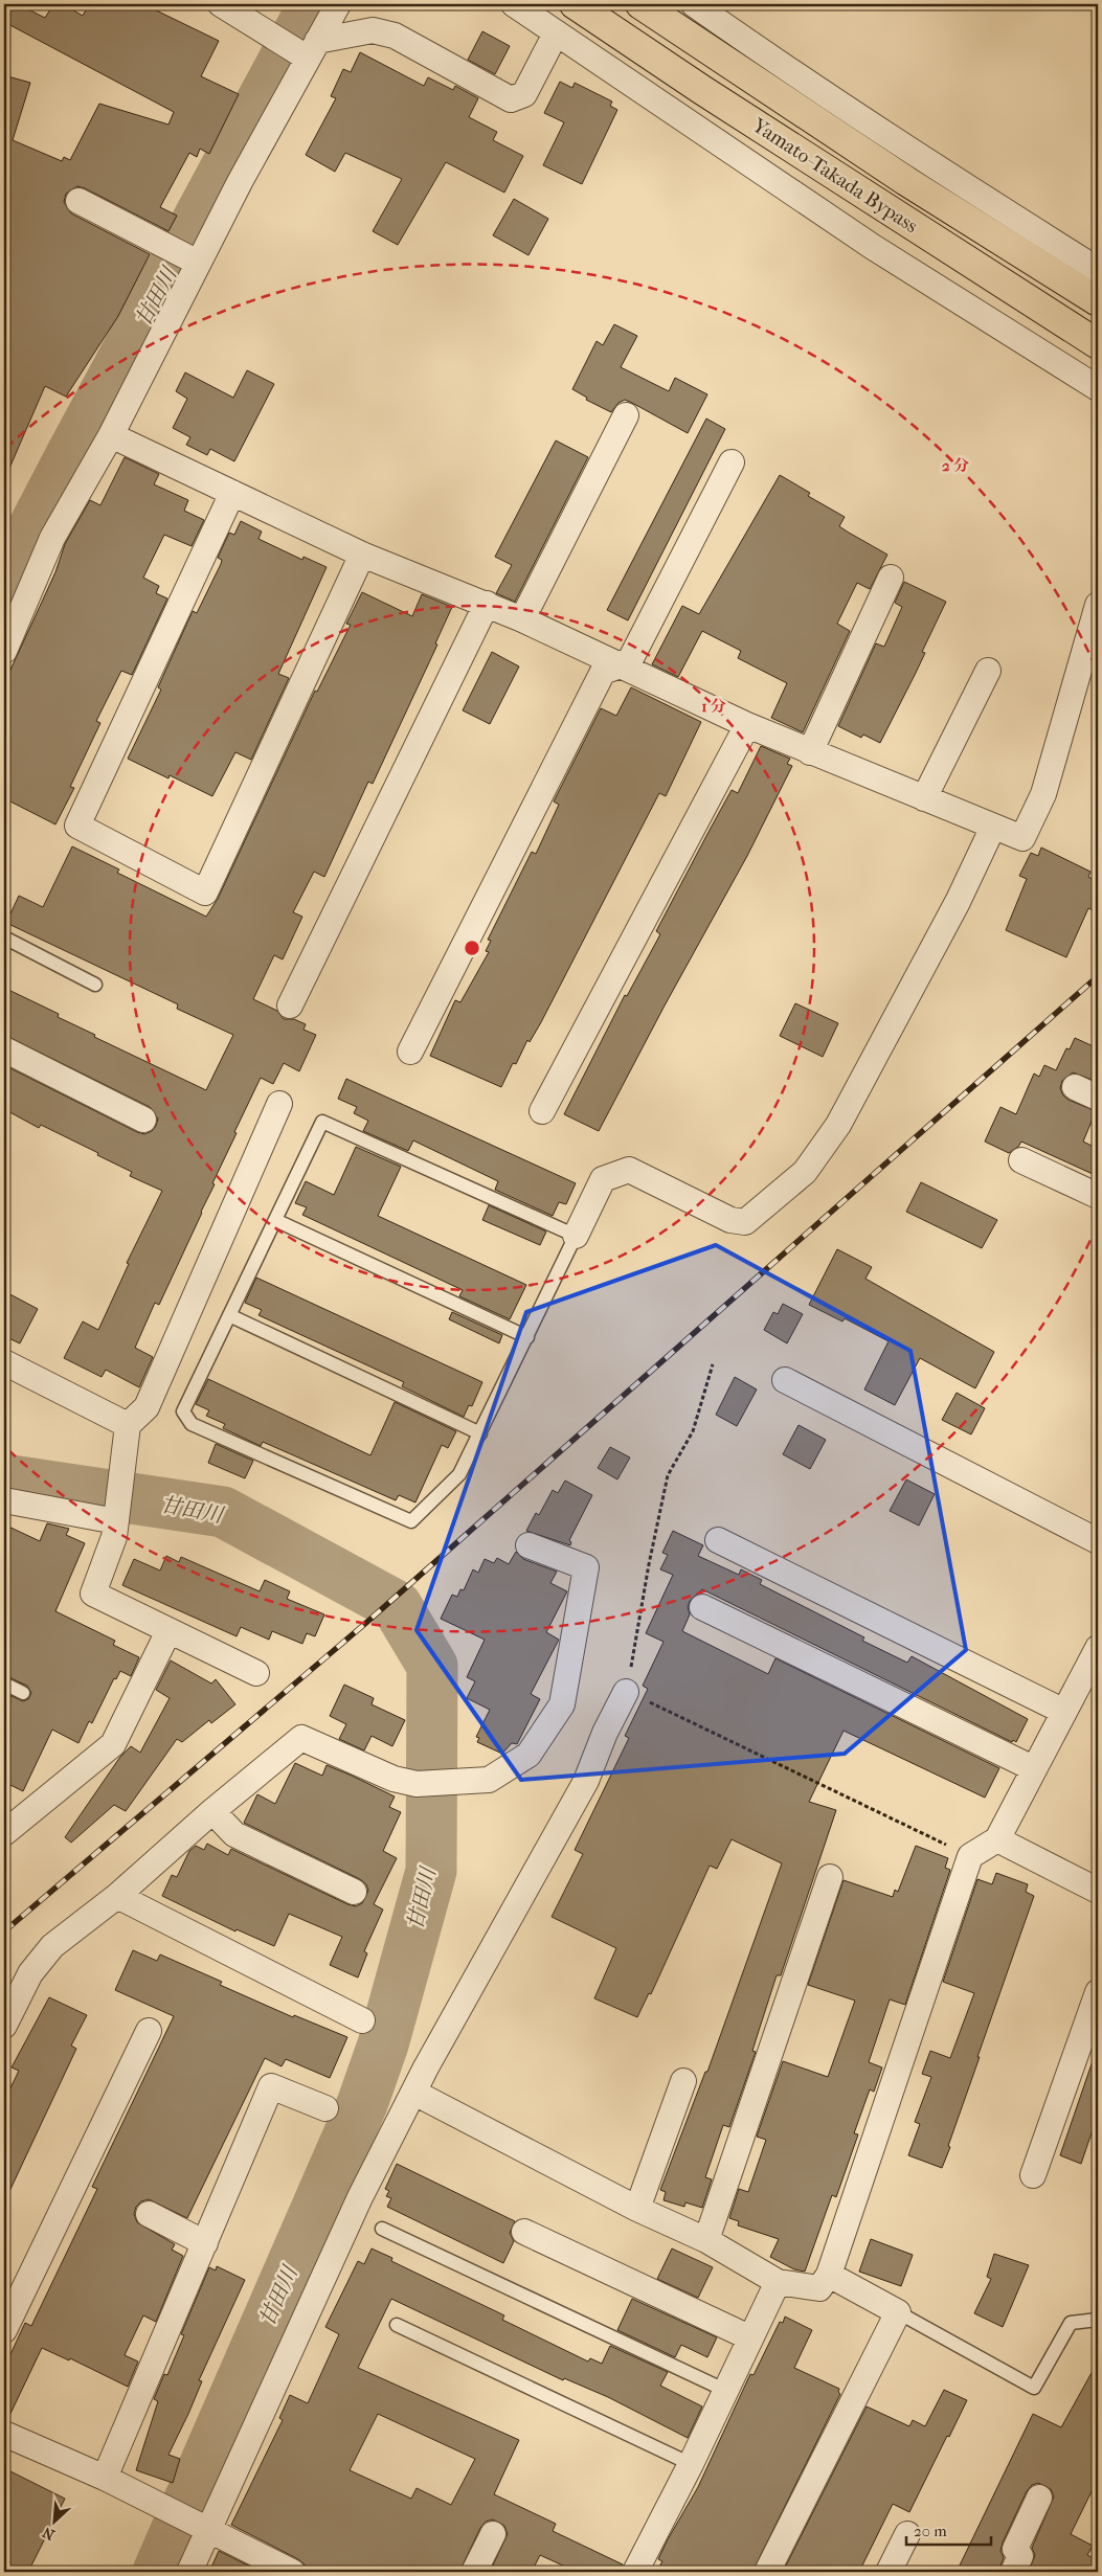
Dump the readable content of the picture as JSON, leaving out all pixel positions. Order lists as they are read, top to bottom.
{
  "streets": {
    "highway": ["Yamato-Takada Bypass"]
  },
  "water": ["甘田川"],
  "scale_bar": "20 m",
  "north": "bottom left",
  "rings": ["2 分", "1 分"]
}
